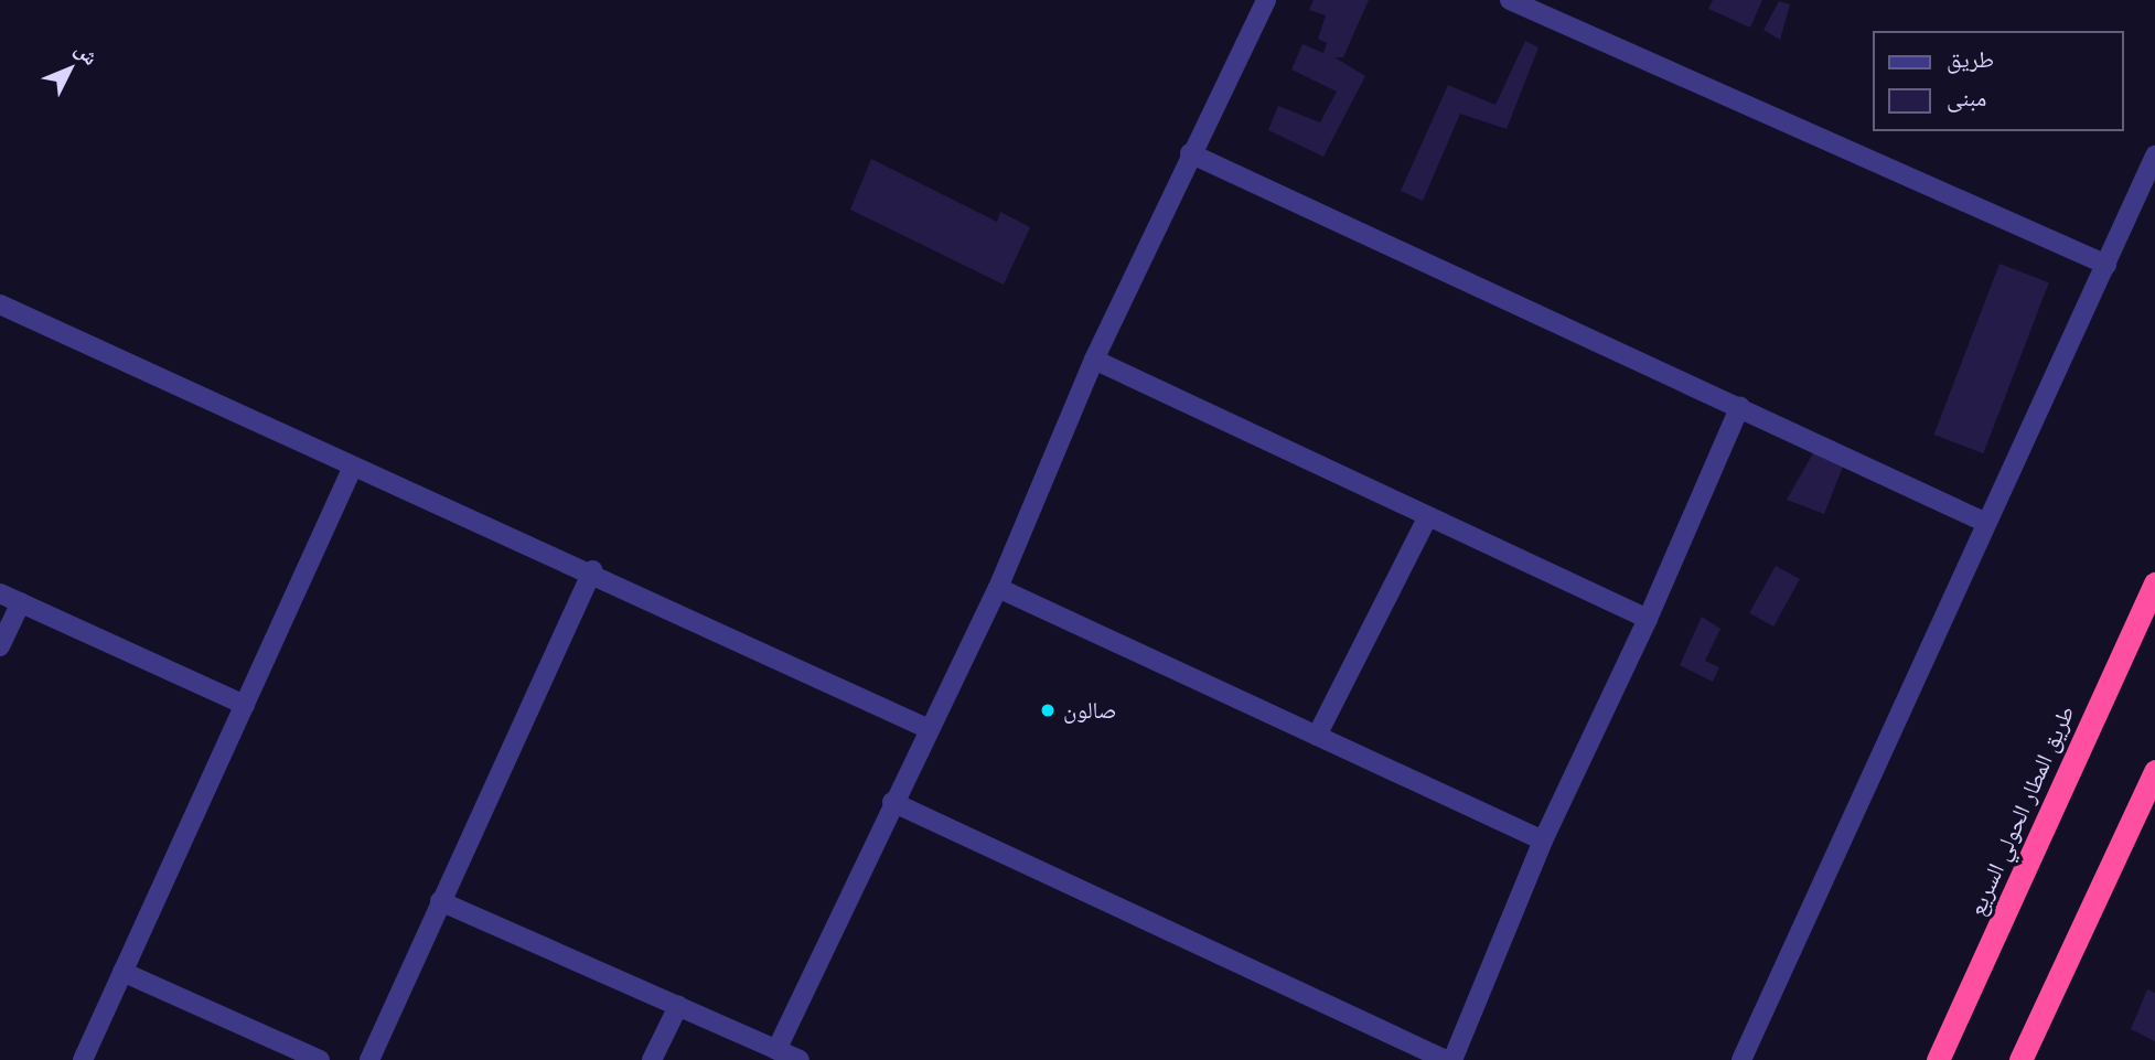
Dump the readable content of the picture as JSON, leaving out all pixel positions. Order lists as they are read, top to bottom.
{
  "streets": {
    "highway": ["طريق المطار الحولي السريع"]
  },
  "places": ["صالون"],
  "legend": ["طريق", "مبنى"],
  "north": "top right"
}
